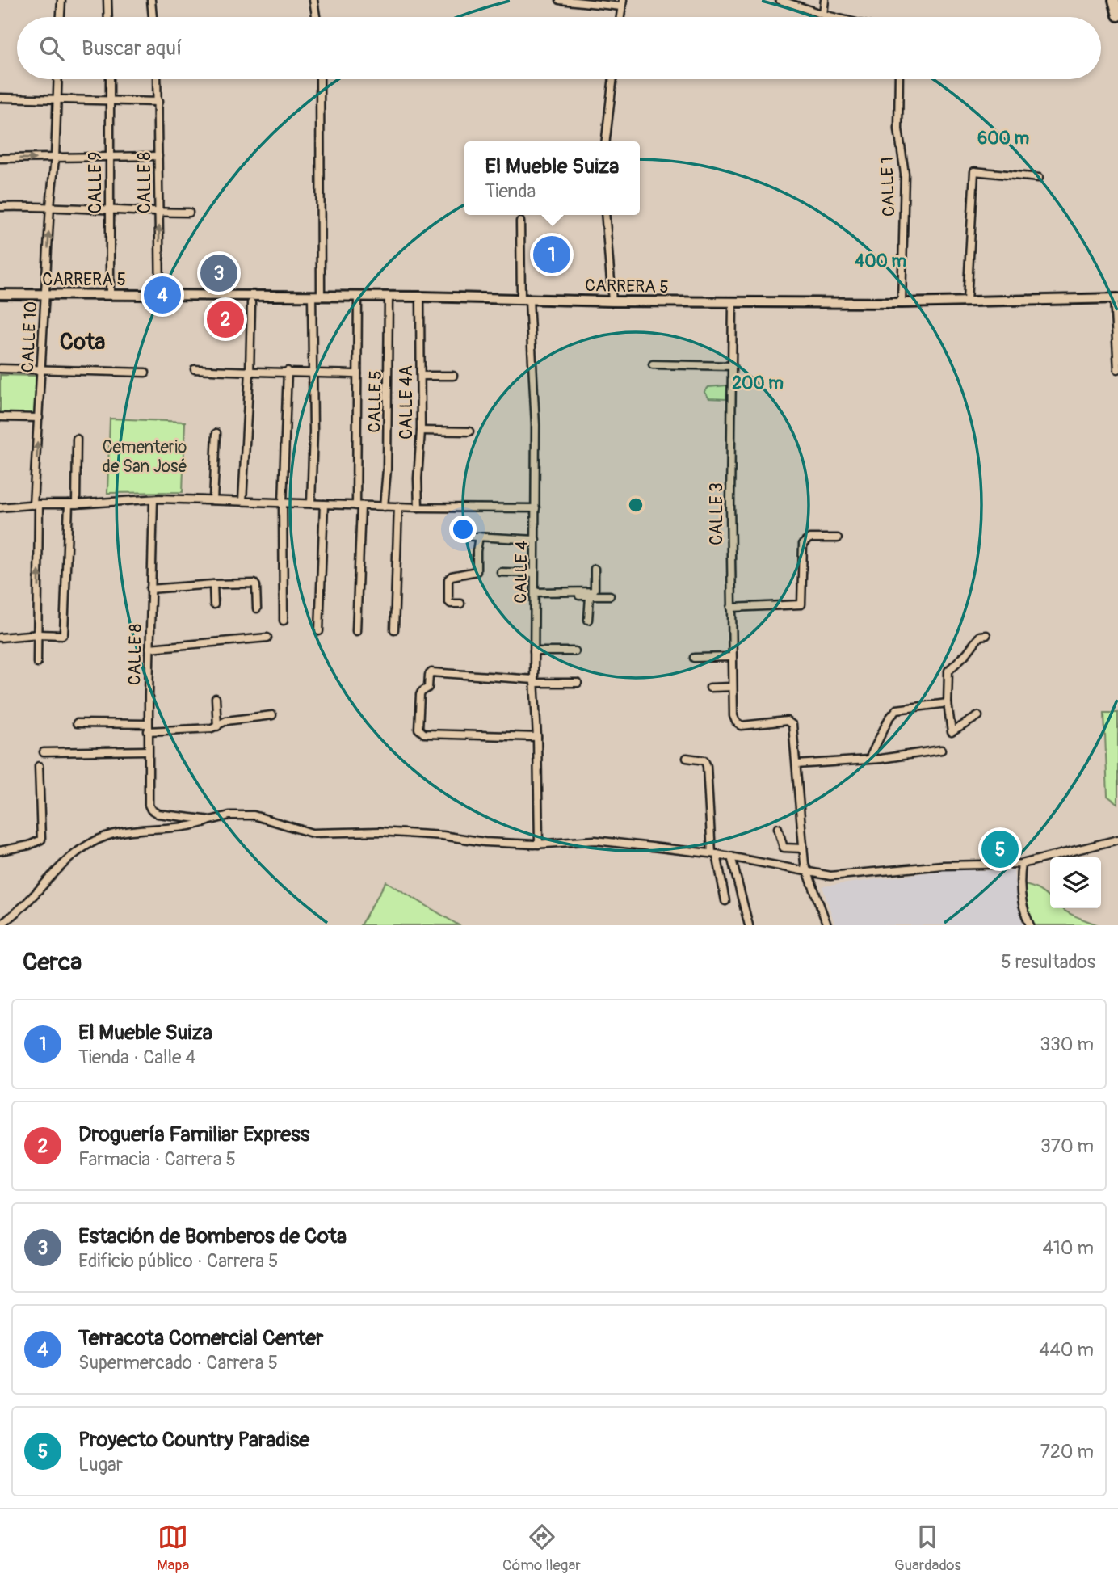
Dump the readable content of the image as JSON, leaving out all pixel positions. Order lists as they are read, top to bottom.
{
  "streets": {
    "main road": ["CARRERA 5"],
    "street": [
      "CALLE 9",
      "CALLE 8",
      "CALLE 1",
      "CALLE 10",
      "CALLE 5",
      "CALLE 4A",
      "CALLE 3",
      "CALLE 4"
    ]
  },
  "crossings": [
    ["CALLE 9", "CARRERA 5"],
    ["CALLE 8", "CARRERA 5"],
    ["CALLE 1", "CARRERA 5"],
    ["CARRERA 5", "CALLE 10"],
    ["CARRERA 5", "CALLE 5"],
    ["CARRERA 5", "CALLE 4A"],
    ["CARRERA 5", "CALLE 3"],
    ["CARRERA 5", "CALLE 4"]
  ],
  "one_way": ["CALLE 10"],
  "districts": ["Cota"],
  "parks": ["Cementerio de San José"],
  "page": {
    "search": "Buscar aquí",
    "popup": ["El Mueble Suiza", "Tienda"],
    "pins": [
      "1",
      "3",
      "4",
      "2",
      "5"
    ],
    "heading": ["Cerca", "5 resultados"],
    "list": [
      {
        "mark": "1",
        "name": "El Mueble Suiza",
        "note": "Tienda · Calle 4",
        "value": "330 m"
      },
      {
        "mark": "2",
        "name": "Droguería Familiar Express",
        "note": "Farmacia · Carrera 5",
        "value": "370 m"
      },
      {
        "mark": "3",
        "name": "Estación de Bomberos de Cota",
        "note": "Edificio público · Carrera 5",
        "value": "410 m"
      },
      {
        "mark": "4",
        "name": "Terracota Comercial Center",
        "note": "Supermercado · Carrera 5",
        "value": "440 m"
      },
      {
        "mark": "5",
        "name": "Proyecto Country Paradise",
        "note": "Lugar",
        "value": "720 m"
      }
    ],
    "nav": ["Mapa", "Cómo llegar", "Guardados"]
  },
  "rings": ["600 m", "400 m", "200 m"]
}
